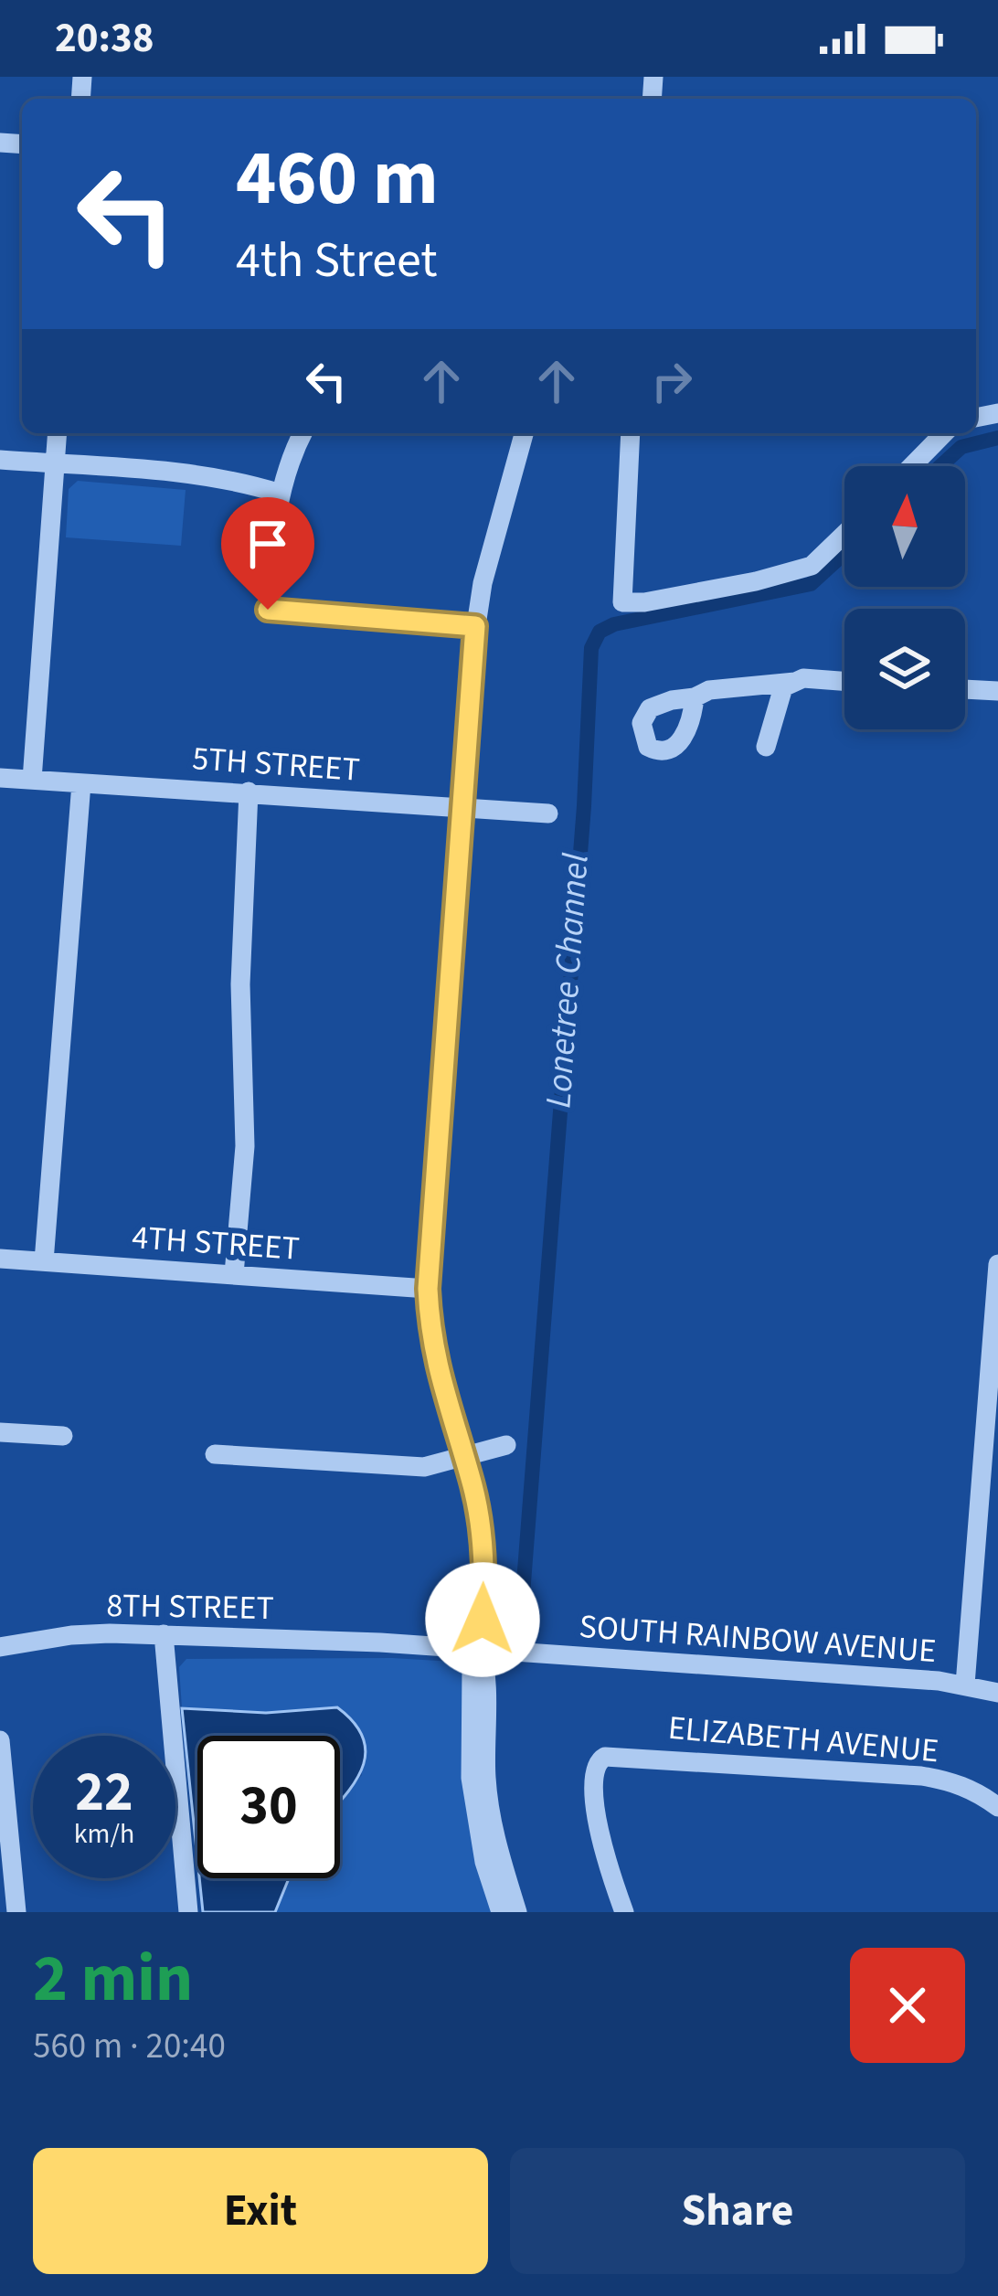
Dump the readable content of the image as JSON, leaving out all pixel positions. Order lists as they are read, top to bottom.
{
  "streets": {
    "street": [
      "5TH STREET",
      "4TH STREET",
      "8TH STREET",
      "SOUTH RAINBOW AVENUE",
      "ELIZABETH AVENUE"
    ]
  },
  "crossings": [
    ["8TH STREET", "SOUTH RAINBOW AVENUE"]
  ],
  "water": ["Lonetree Channel"],
  "north": "top",
  "page": {
    "status": "20:38",
    "turn": ["460 m", "4th Street"],
    "speed": "22 km/h",
    "limit": "30",
    "heading": ["2 min", "560 m · 20:40"],
    "buttons": ["Exit", "Share"]
  }
}
